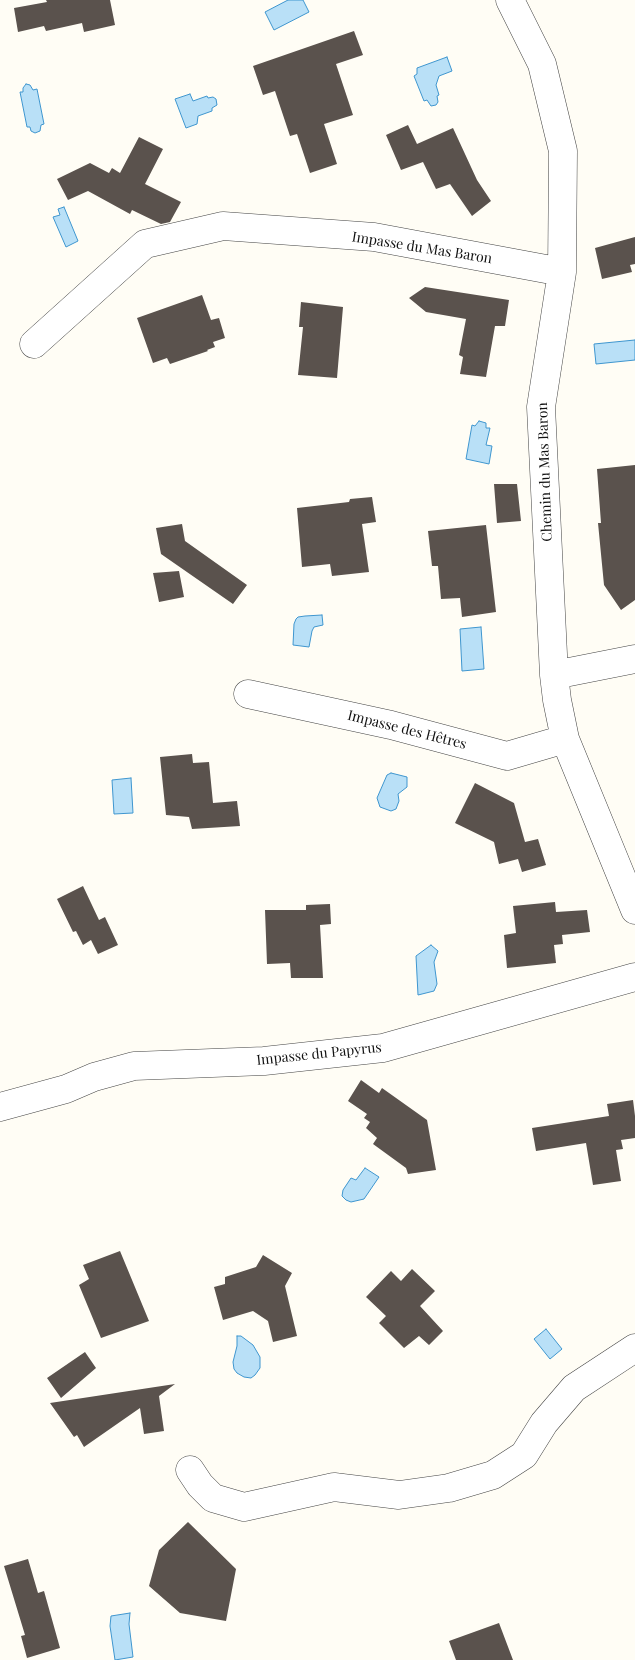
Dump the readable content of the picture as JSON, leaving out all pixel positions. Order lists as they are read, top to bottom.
{
  "streets": {
    "street": [
      "Impasse du Mas Baron",
      "Chemin du Mas Baron",
      "Impasse des Hêtres",
      "Impasse du Papyrus"
    ]
  },
  "crossings": [
    ["Impasse du Mas Baron", "Chemin du Mas Baron"],
    ["Chemin du Mas Baron", "Impasse des Hêtres"]
  ]
}
